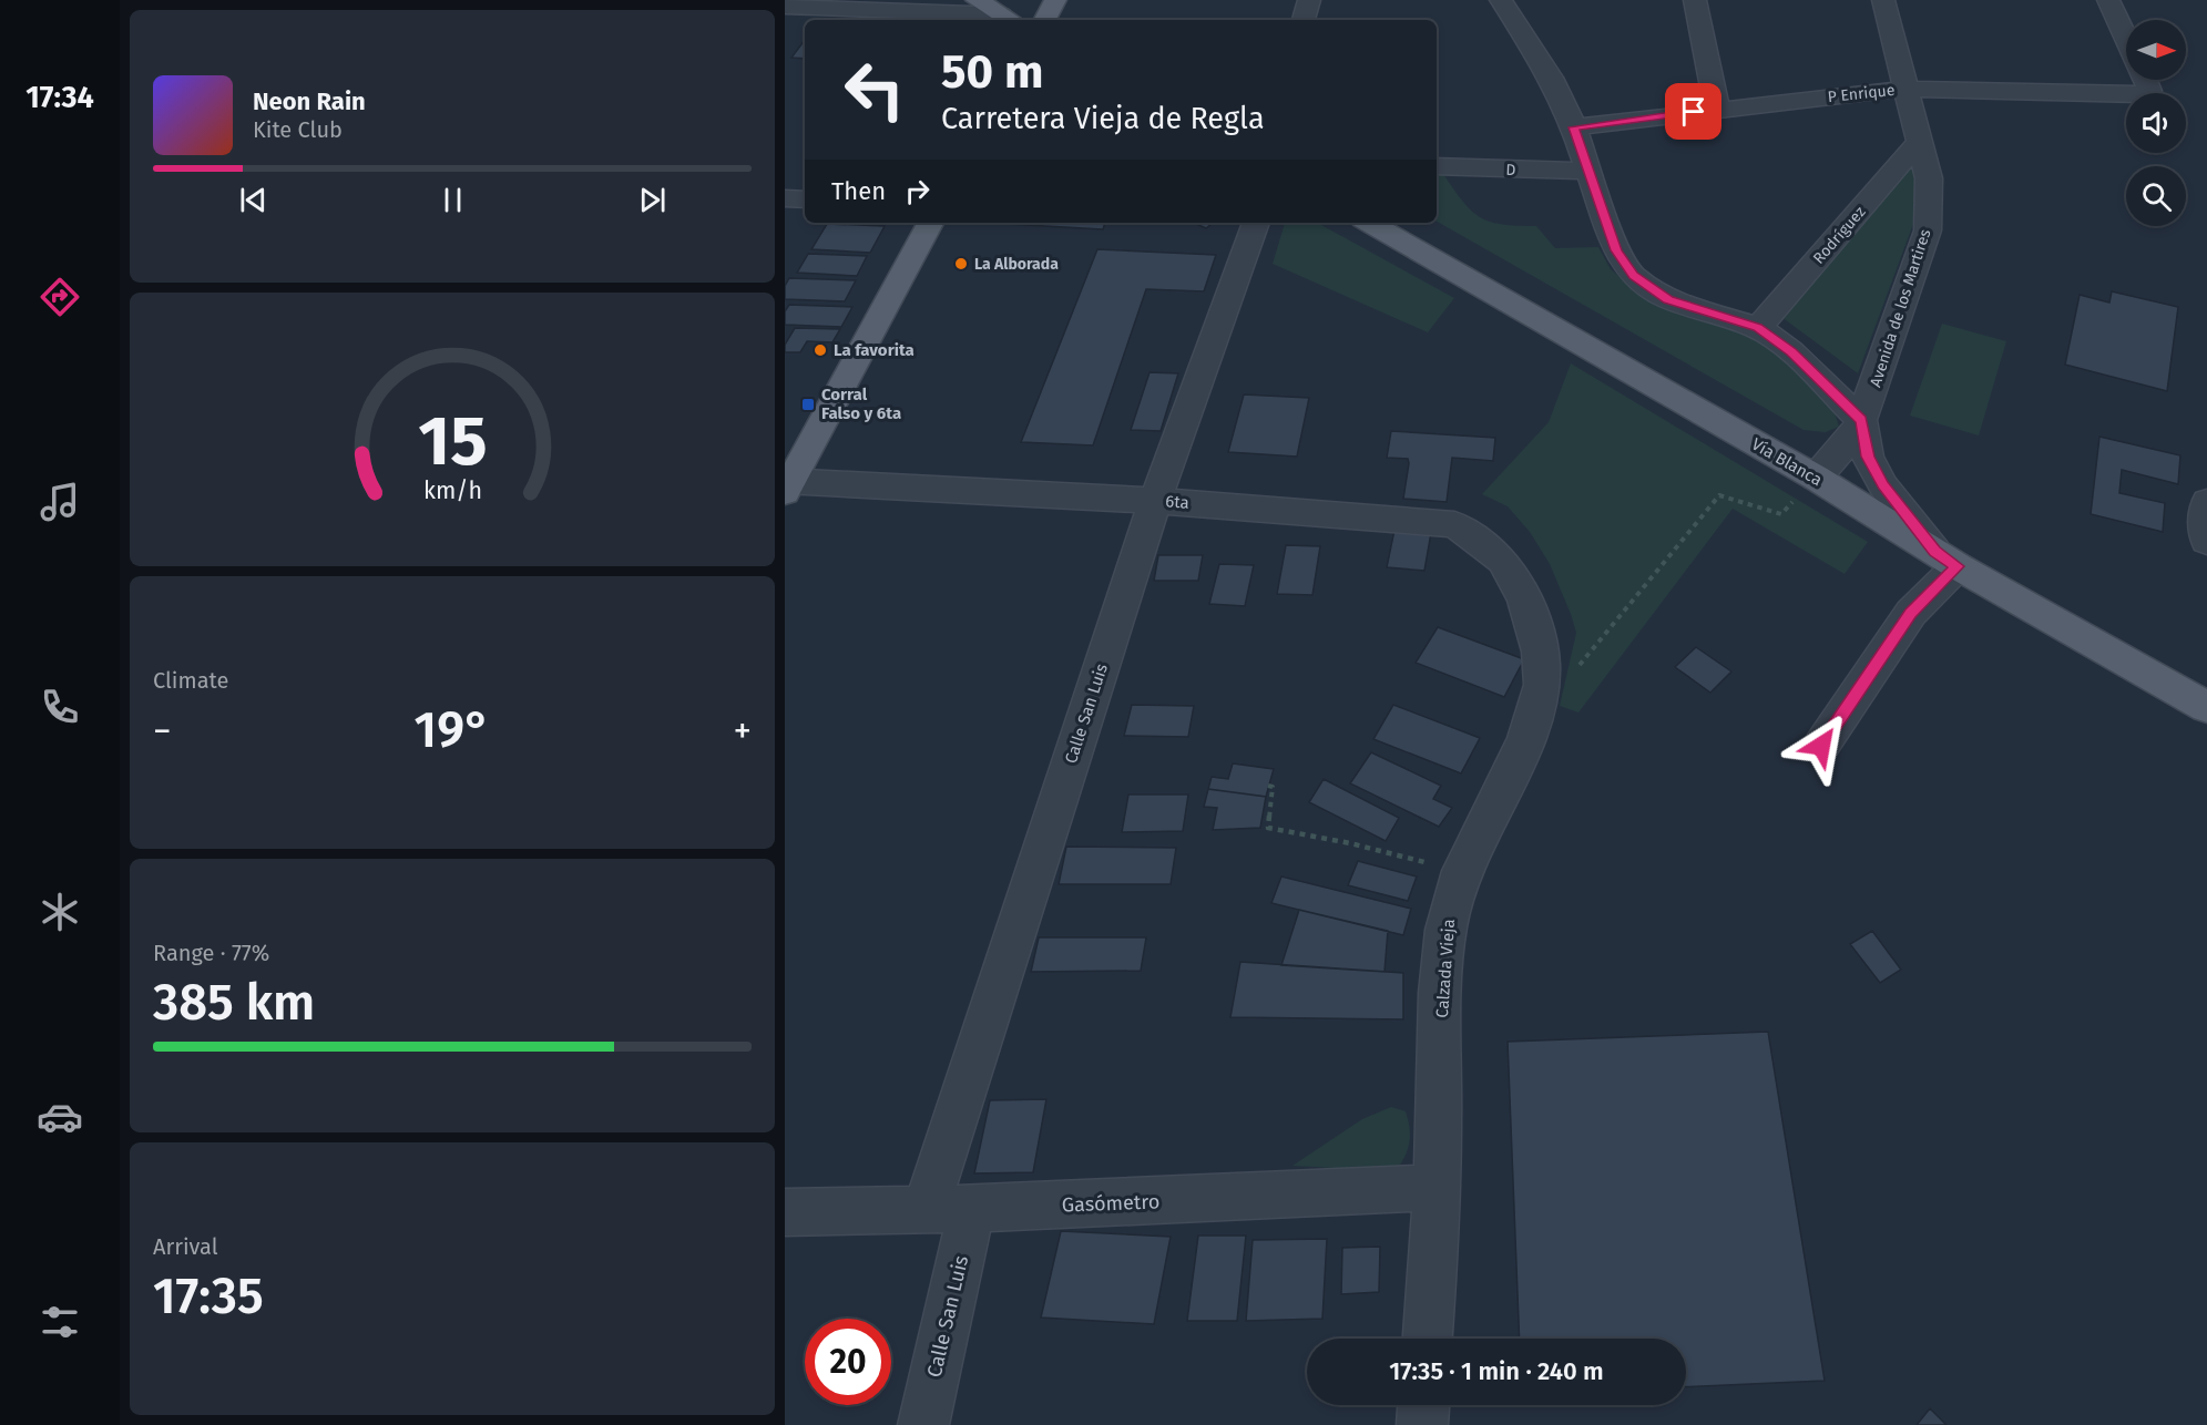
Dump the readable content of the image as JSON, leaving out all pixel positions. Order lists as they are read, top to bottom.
{
  "streets": {
    "main road": ["Vía Blanca"],
    "street": [
      "P Enrique",
      "D",
      "Rodríguez",
      "Avenida de los Martires",
      "6ta",
      "Calle San Luis",
      "Calzada Vieja",
      "Gasómetro"
    ]
  },
  "crossings": [
    ["P Enrique", "Avenida de los Martires"],
    ["Rodríguez", "Avenida de los Martires"],
    ["Avenida de los Martires", "Vía Blanca"],
    ["6ta", "Calle San Luis"],
    ["6ta", "Calzada Vieja"],
    ["Calle San Luis", "Gasómetro"],
    ["Calzada Vieja", "Gasómetro"]
  ],
  "places": {
    "other": ["La Alborada", "La favorita"],
    "transit": ["Corral Falso y 6ta"]
  },
  "north": "right",
  "page": {
    "tabs": "17:34",
    "turn": ["50 m", "Carretera Vieja de Regla"],
    "song": ["Neon Rain", "Kite Club"],
    "then": "Then",
    "tile": [
      "Climate",
      ["Range · 77%", "385 km"],
      ["Arrival", "17:35"]
    ],
    "heat": ["−", "19°", "+"],
    "limit": "20",
    "trip": "17:35 · 1 min · 240 m",
    "gauge": ["15", "km/h"]
  }
}
